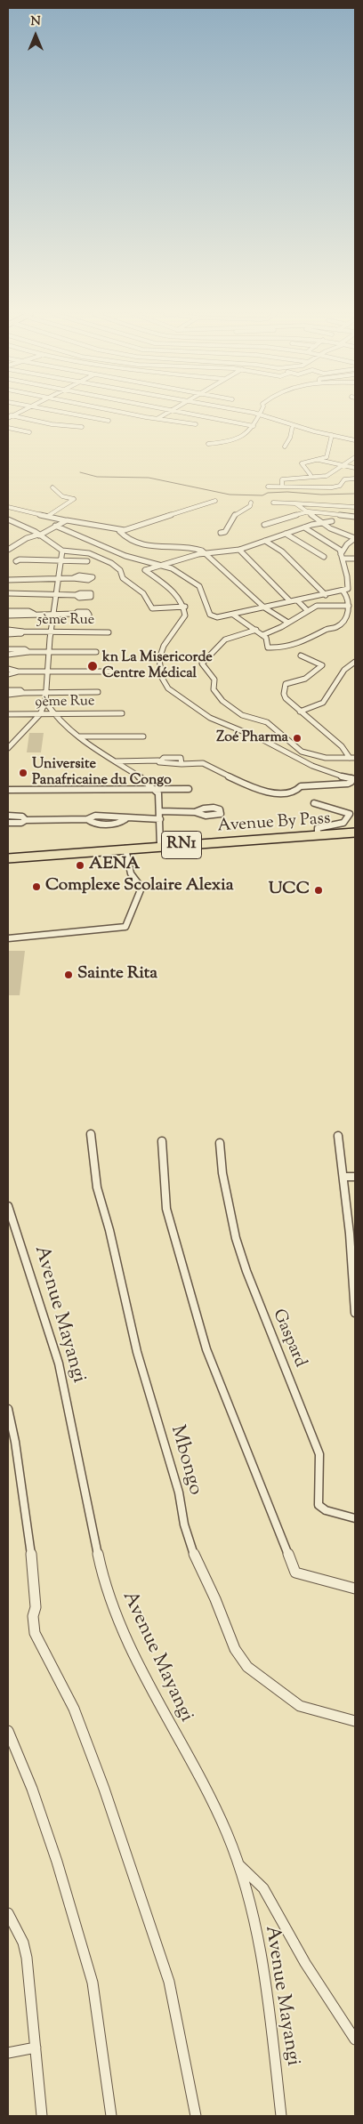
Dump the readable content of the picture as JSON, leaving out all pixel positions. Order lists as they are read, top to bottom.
{
  "streets": {
    "highway": ["Avenue By Pass", "RN1"],
    "street": [
      "5ème Rue",
      "9ème Rue",
      "Avenue Mayangi",
      "Gaspard",
      "Mbongo"
    ]
  },
  "places": [
    "kn La Misericorde Centre Médical",
    "Zoé Pharma",
    "Universite Panafricaine du Congo",
    "AENA",
    "Complexe Scolaire Alexia",
    "UCC",
    "Sainte Rita"
  ],
  "north": "top"
}
